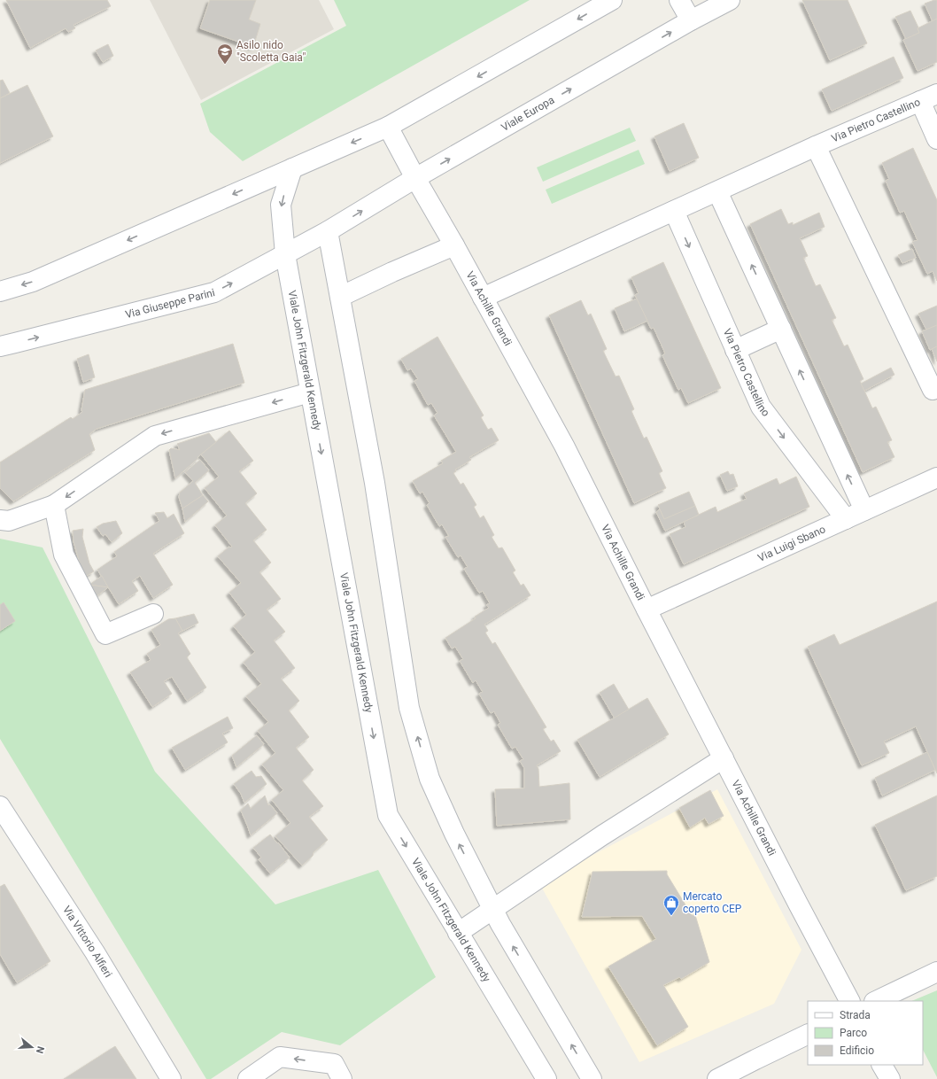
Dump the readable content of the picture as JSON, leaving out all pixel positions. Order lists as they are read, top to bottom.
{
  "streets": {
    "street": [
      "Viale Europa",
      "Via Pietro Castellino",
      "Via Giuseppe Parini",
      "Via Achille Grandi",
      "Viale John Fitzgerald Kennedy",
      "Via Luigi Sbano",
      "Via Vittorio Alfieri"
    ]
  },
  "crossings": [
    ["Viale Europa", "Via Giuseppe Parini"],
    ["Viale Europa", "Via Achille Grandi"],
    ["Via Pietro Castellino", "Via Achille Grandi"],
    ["Via Pietro Castellino", "Via Luigi Sbano"],
    ["Via Giuseppe Parini", "Viale John Fitzgerald Kennedy"],
    ["Via Achille Grandi", "Via Luigi Sbano"]
  ],
  "places": {
    "school or university": ["Asilo nido \"Scoletta Gaia\""],
    "shop": ["Mercato coperto CEP"]
  },
  "legend": ["Strada", "Parco", "Edificio"],
  "north": "right"
}
